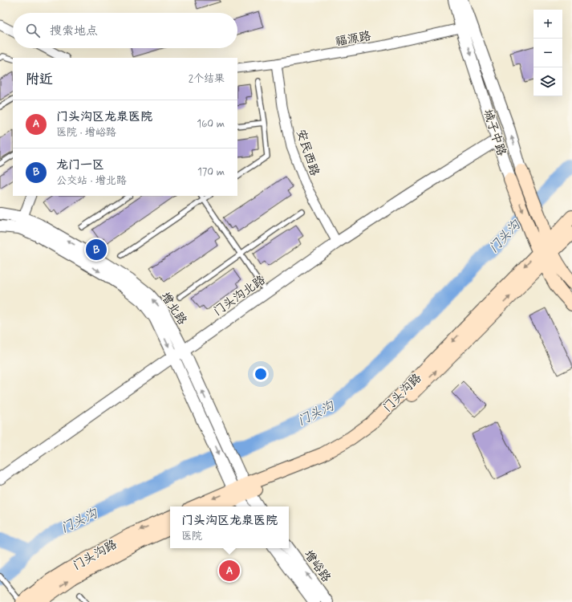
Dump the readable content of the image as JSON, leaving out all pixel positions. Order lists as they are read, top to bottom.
{
  "streets": {
    "main road": ["城子中路", "门头沟路"],
    "street": [
      "福源路",
      "安民西路",
      "门头沟北路",
      "增北路",
      "增峪路"
    ]
  },
  "crossings": [
    ["福源路", "城子中路"],
    ["福源路", "安民西路"],
    ["城子中路", "门头沟北路"],
    ["城子中路", "门头沟路"],
    ["安民西路", "门头沟北路"],
    ["门头沟北路", "增北路"],
    ["增北路", "门头沟路"]
  ],
  "water": ["门头沟"],
  "page": {
    "map_buttons": ["+", "−"],
    "search": "搜索地点",
    "heading": ["附近", "2个结果"],
    "list": [
      {
        "mark": "A",
        "name": "门头沟区龙泉医院",
        "note": "医院 · 增峪路",
        "value": "160 m"
      },
      {
        "mark": "B",
        "name": "龙门一区",
        "note": "公交站 · 增北路",
        "value": "170 m"
      }
    ],
    "pins": ["B", "A"],
    "popup": ["门头沟区龙泉医院", "医院"]
  }
}
